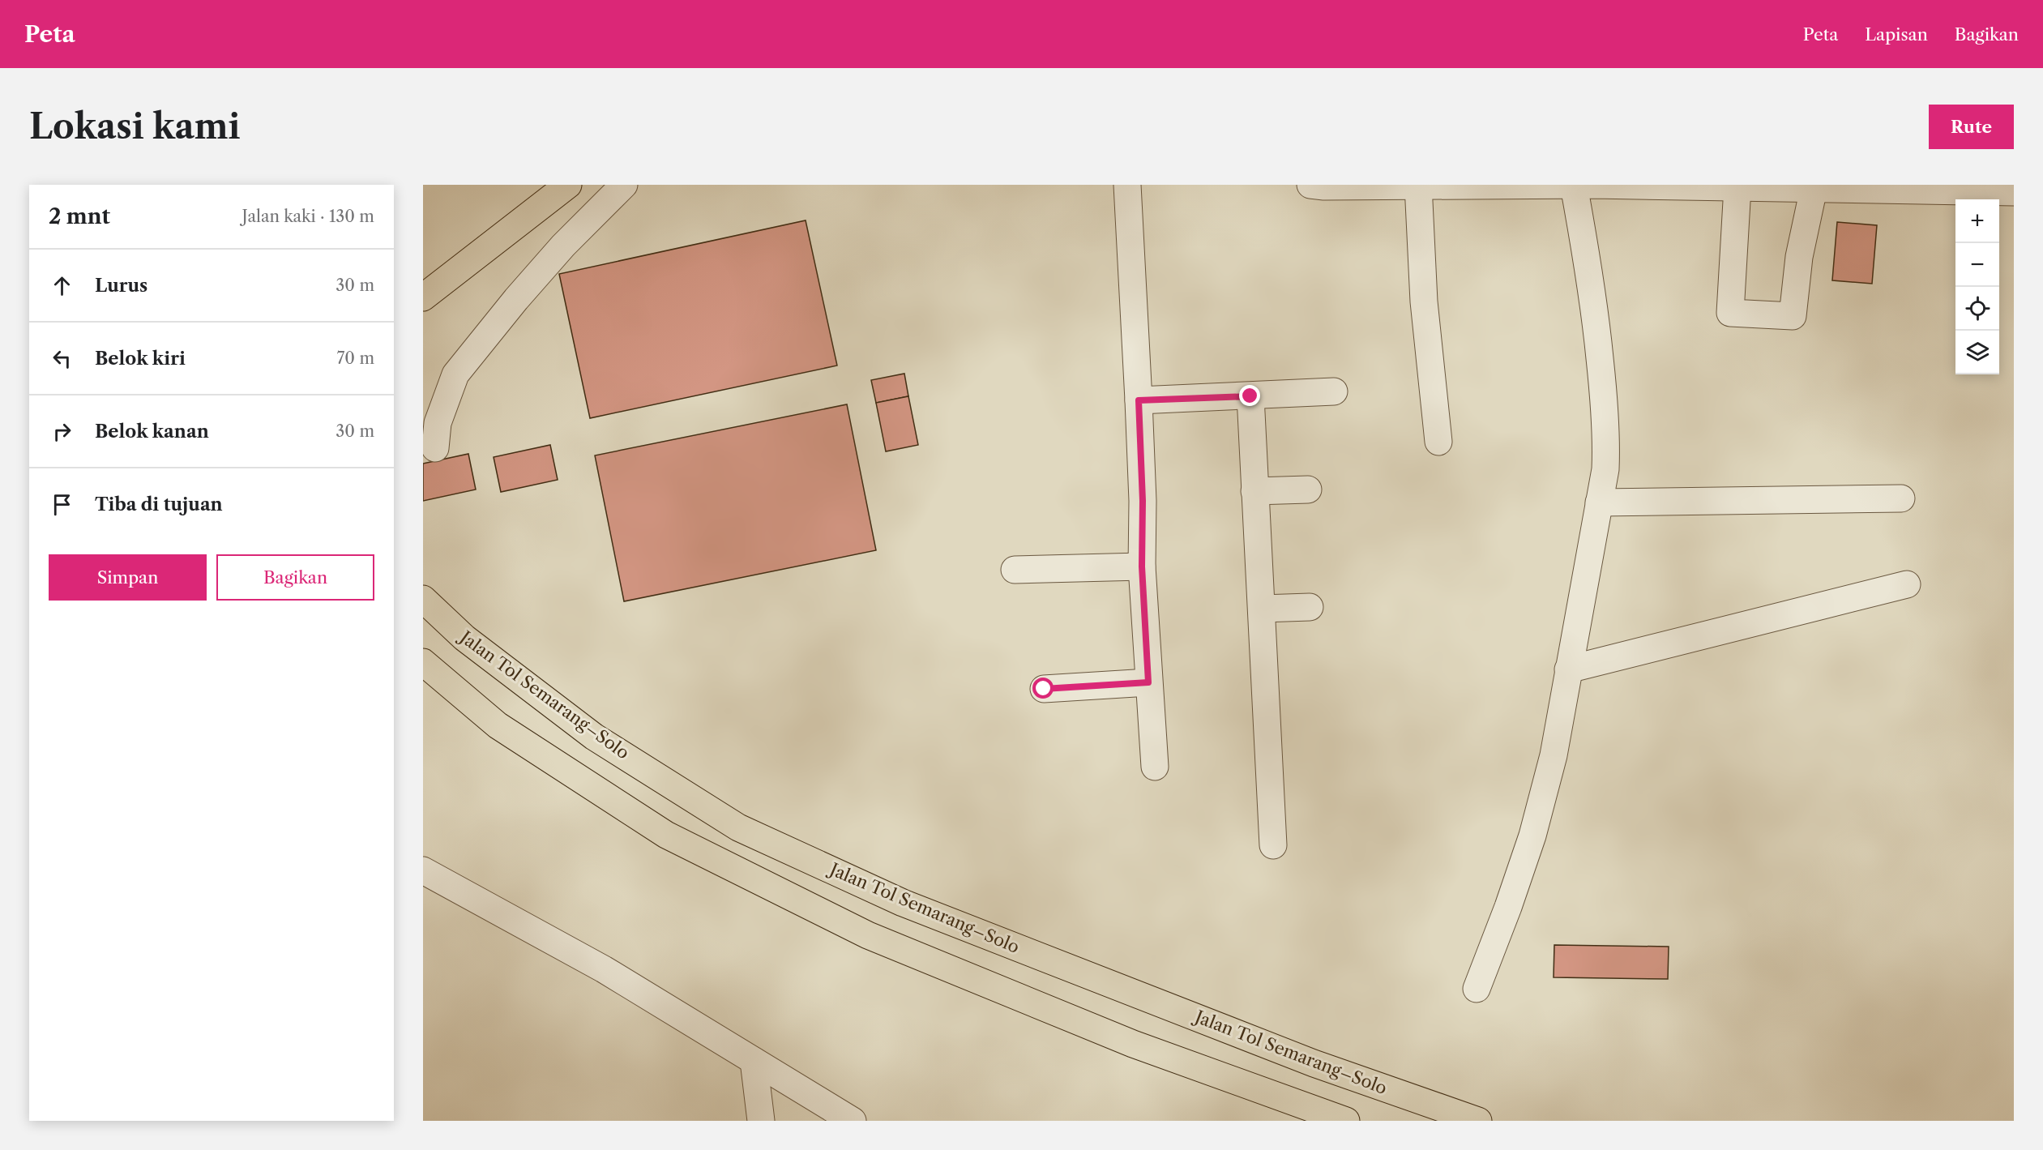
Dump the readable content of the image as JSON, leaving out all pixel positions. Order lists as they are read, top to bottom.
{
  "streets": {
    "main road": ["Jalan Tol Semarang–Solo"]
  },
  "page": {
    "header": "Peta",
    "nav": ["Peta", "Lapisan", "Bagikan"],
    "buttons": [
      "Rute",
      ["Simpan", "Bagikan"]
    ],
    "title": "Lokasi kami",
    "heading": ["2 mnt", "Jalan kaki · 130 m"],
    "map_buttons": ["+", "−"],
    "list": [
      ["Lurus", "30 m"],
      ["Belok kiri", "70 m"],
      ["Belok kanan", "30 m"],
      "Tiba di tujuan"
    ]
  }
}
